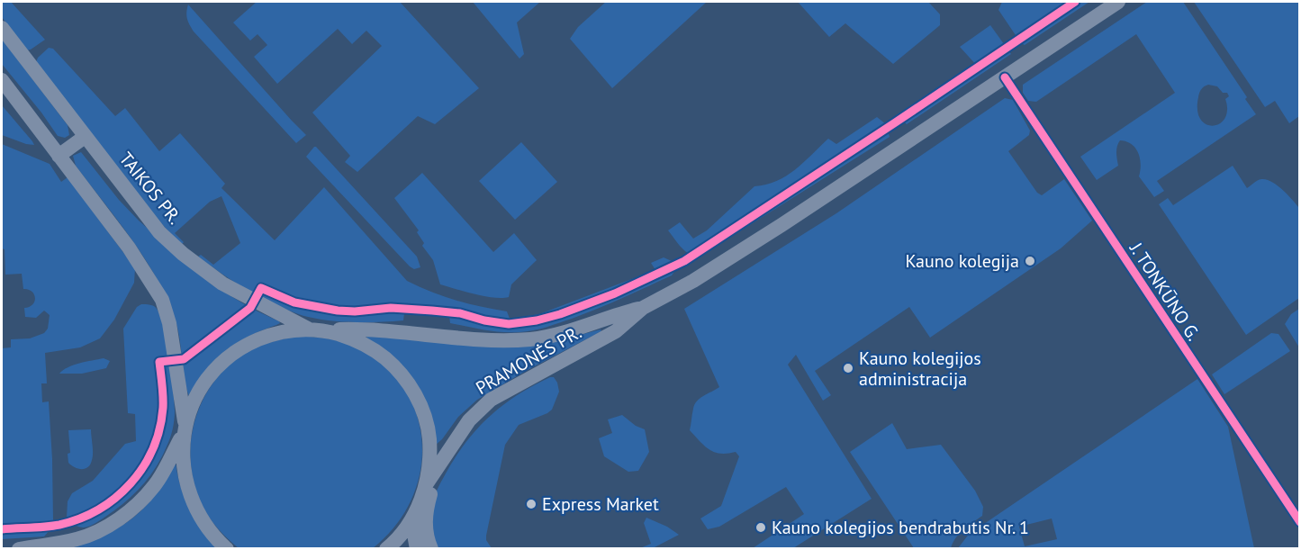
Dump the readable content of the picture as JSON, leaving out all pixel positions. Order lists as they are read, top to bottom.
{
  "streets": {
    "main road": ["TAIKOS PR.", "PRAMONĖS PR."],
    "street": ["J. TONKŪNO G."]
  },
  "crossings": [
    ["TAIKOS PR.", "PRAMONĖS PR."],
    ["J. TONKŪNO G.", "PRAMONĖS PR."]
  ],
  "places": [
    "Kauno kolegija",
    "Kauno kolegijos administracija",
    "Express Market",
    "Kauno kolegijos bendrabutis Nr. 1"
  ]
}
